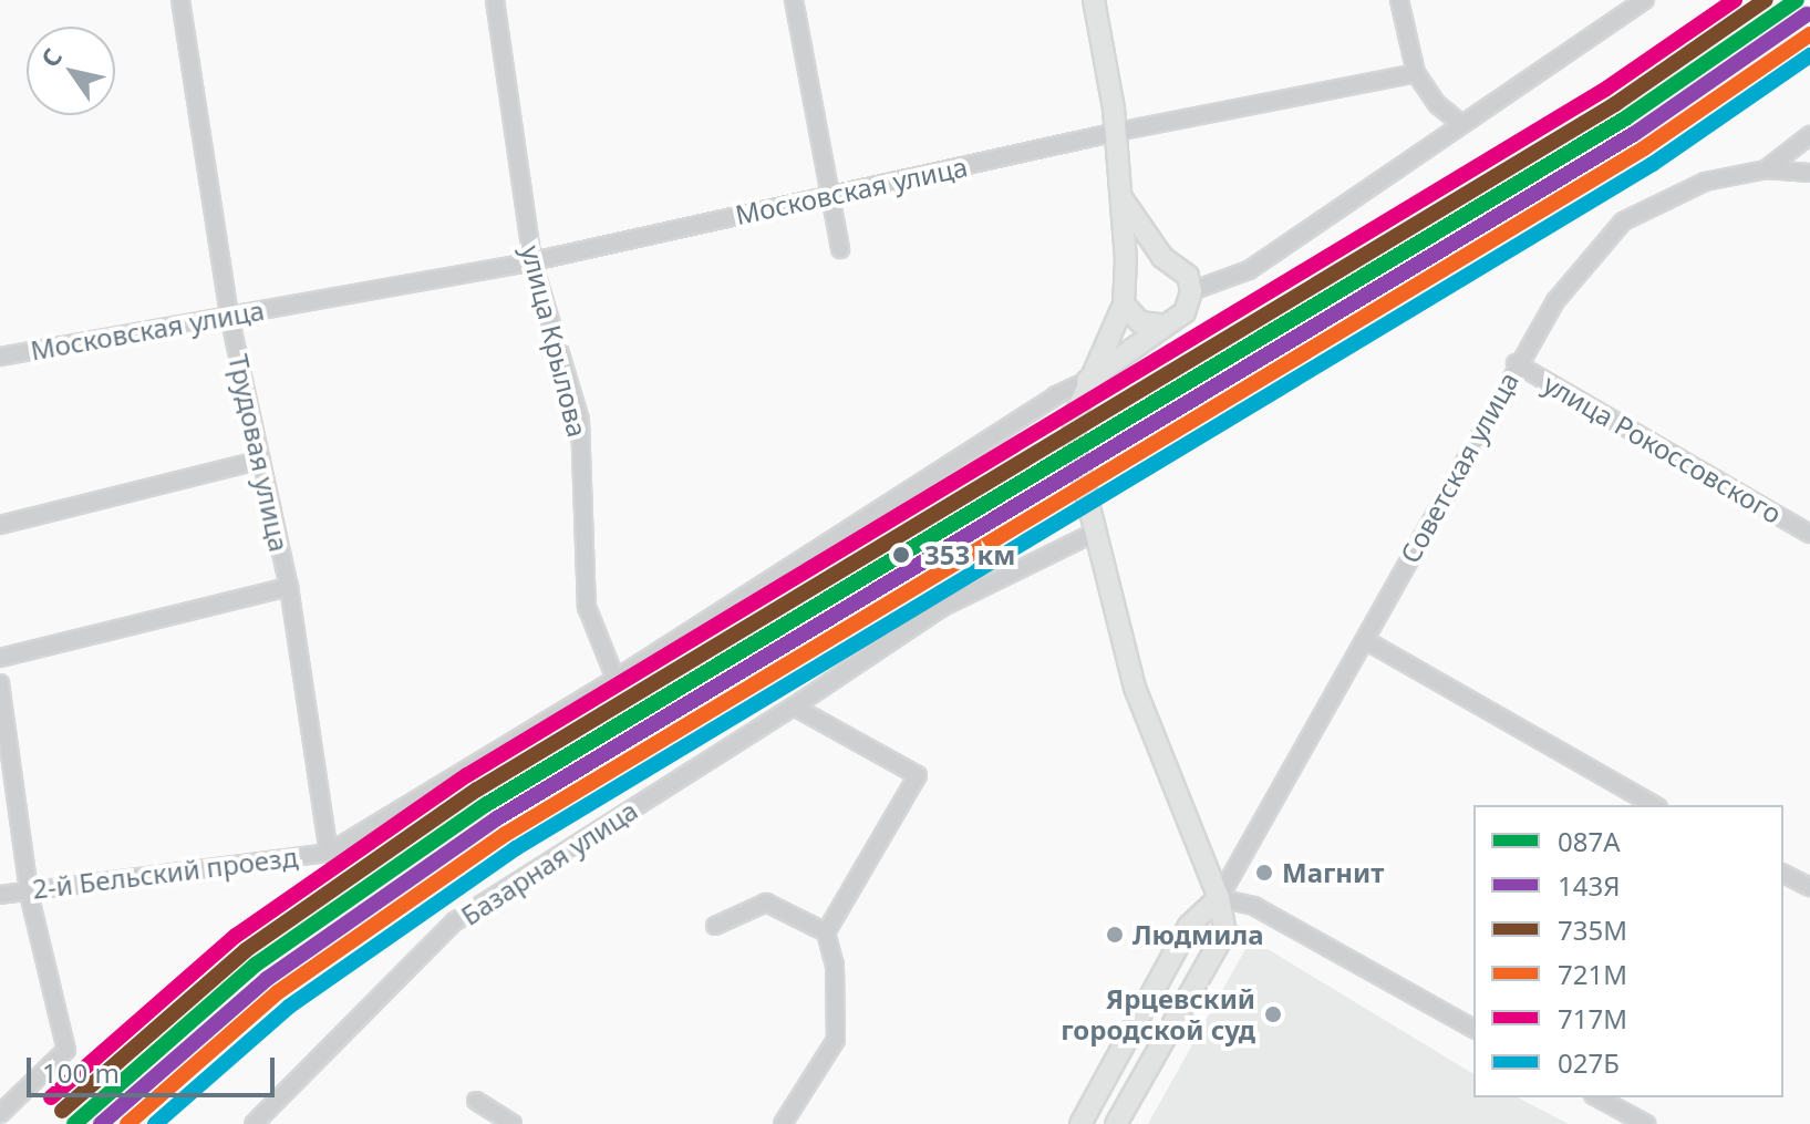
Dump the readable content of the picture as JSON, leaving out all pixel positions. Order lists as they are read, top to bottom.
{
  "streets": {
    "main road": ["Советская улица"],
    "street": [
      "Московская улица",
      "улица Крылова",
      "улица Рокоссовского",
      "Трудовая улица",
      "Базарная улица",
      "2-й Бельский проезд"
    ]
  },
  "crossings": [
    ["Московская улица", "улица Крылова"],
    ["Московская улица", "Трудовая улица"],
    ["улица Рокоссовского", "Советская улица"],
    ["Трудовая улица", "2-й Бельский проезд"]
  ],
  "places": [
    "353 км",
    "Магнит",
    "Людмила",
    "Ярцевский городской суд"
  ],
  "lines": [
    "transit line 087А",
    "transit line 735М",
    "transit line 717М",
    "transit line 143Я",
    "transit line 721М",
    "transit line 027Б"
  ],
  "legend": [
    "087А",
    "143Я",
    "735М",
    "721М",
    "717М",
    "027Б"
  ],
  "scale_bar": "100 m",
  "north": "top left"
}
